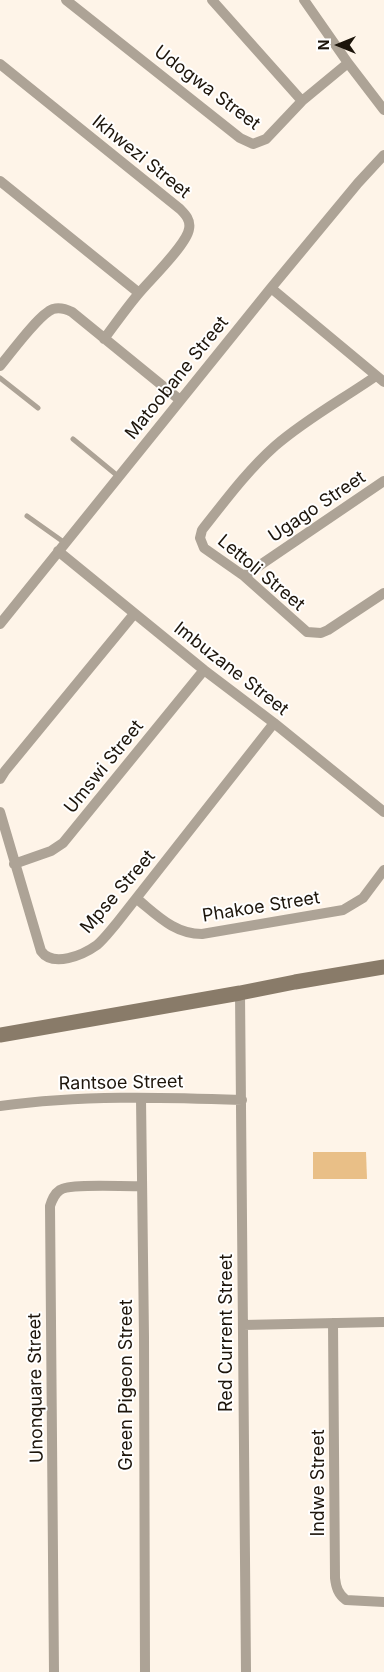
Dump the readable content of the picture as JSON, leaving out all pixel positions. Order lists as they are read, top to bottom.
{
  "streets": {
    "street": [
      "Udogwa Street",
      "Ikhwezi Street",
      "Matoobane Street",
      "Ugago Street",
      "Lettoli Street",
      "Imbuzane Street",
      "Umswi Street",
      "Mpse Street",
      "Phakoe Street",
      "Rantsoe Street",
      "Red Current Street",
      "Green Pigeon Street",
      "Unonquare Street",
      "Indwe Street"
    ]
  },
  "crossings": [
    ["Matoobane Street", "Imbuzane Street"],
    ["Ugago Street", "Lettoli Street"],
    ["Imbuzane Street", "Umswi Street"],
    ["Imbuzane Street", "Mpse Street"],
    ["Umswi Street", "Mpse Street"],
    ["Mpse Street", "Phakoe Street"],
    ["Rantsoe Street", "Red Current Street"],
    ["Rantsoe Street", "Green Pigeon Street"],
    ["Green Pigeon Street", "Unonquare Street"]
  ],
  "north": "left"
}
